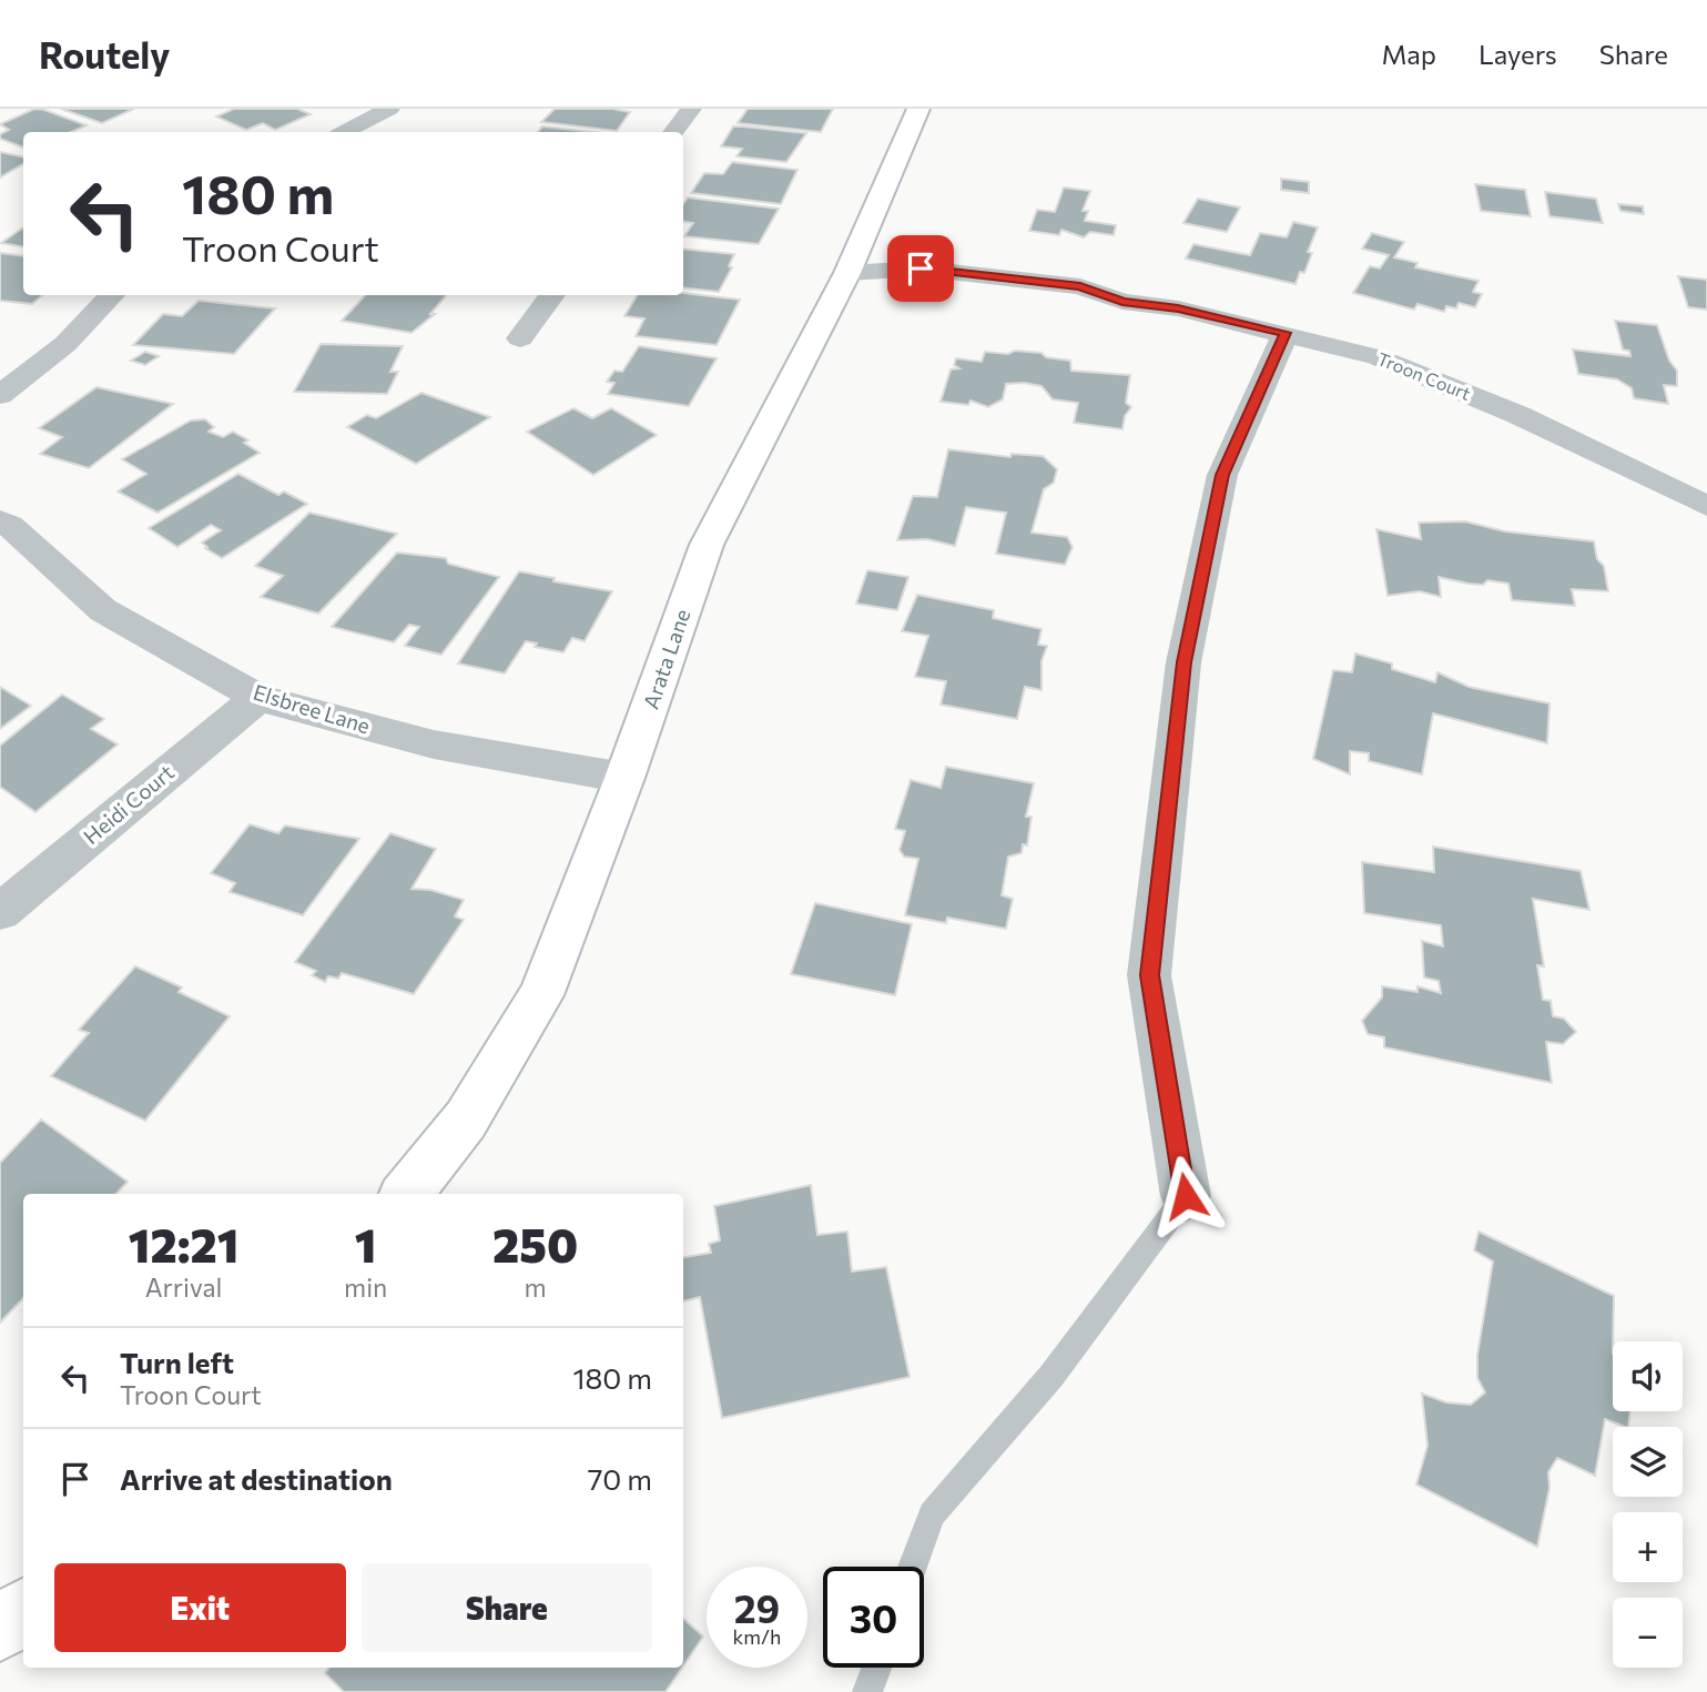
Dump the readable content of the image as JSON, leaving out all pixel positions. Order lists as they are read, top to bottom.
{
  "streets": {
    "street": [
      "Troon Court",
      "Arata Lane",
      "Elsbree Lane",
      "Heidi Court"
    ]
  },
  "crossings": [
    ["Troon Court", "Arata Lane"],
    ["Arata Lane", "Elsbree Lane"],
    ["Elsbree Lane", "Heidi Court"]
  ],
  "page": {
    "header": "Routely",
    "nav": ["Map", "Layers", "Share"],
    "turn": ["180 m", "Troon Court"],
    "eta": [
      "12:21",
      "Arrival",
      "1",
      "min",
      "250",
      "m"
    ],
    "list": [
      {
        "name": "Turn left",
        "note": "Troon Court",
        "value": "180 m"
      },
      {
        "name": "Arrive at destination",
        "value": "70 m"
      }
    ],
    "map_buttons": ["+", "−"],
    "buttons": ["Exit", "Share"],
    "speed": "29 km/h",
    "limit": "30"
  }
}
